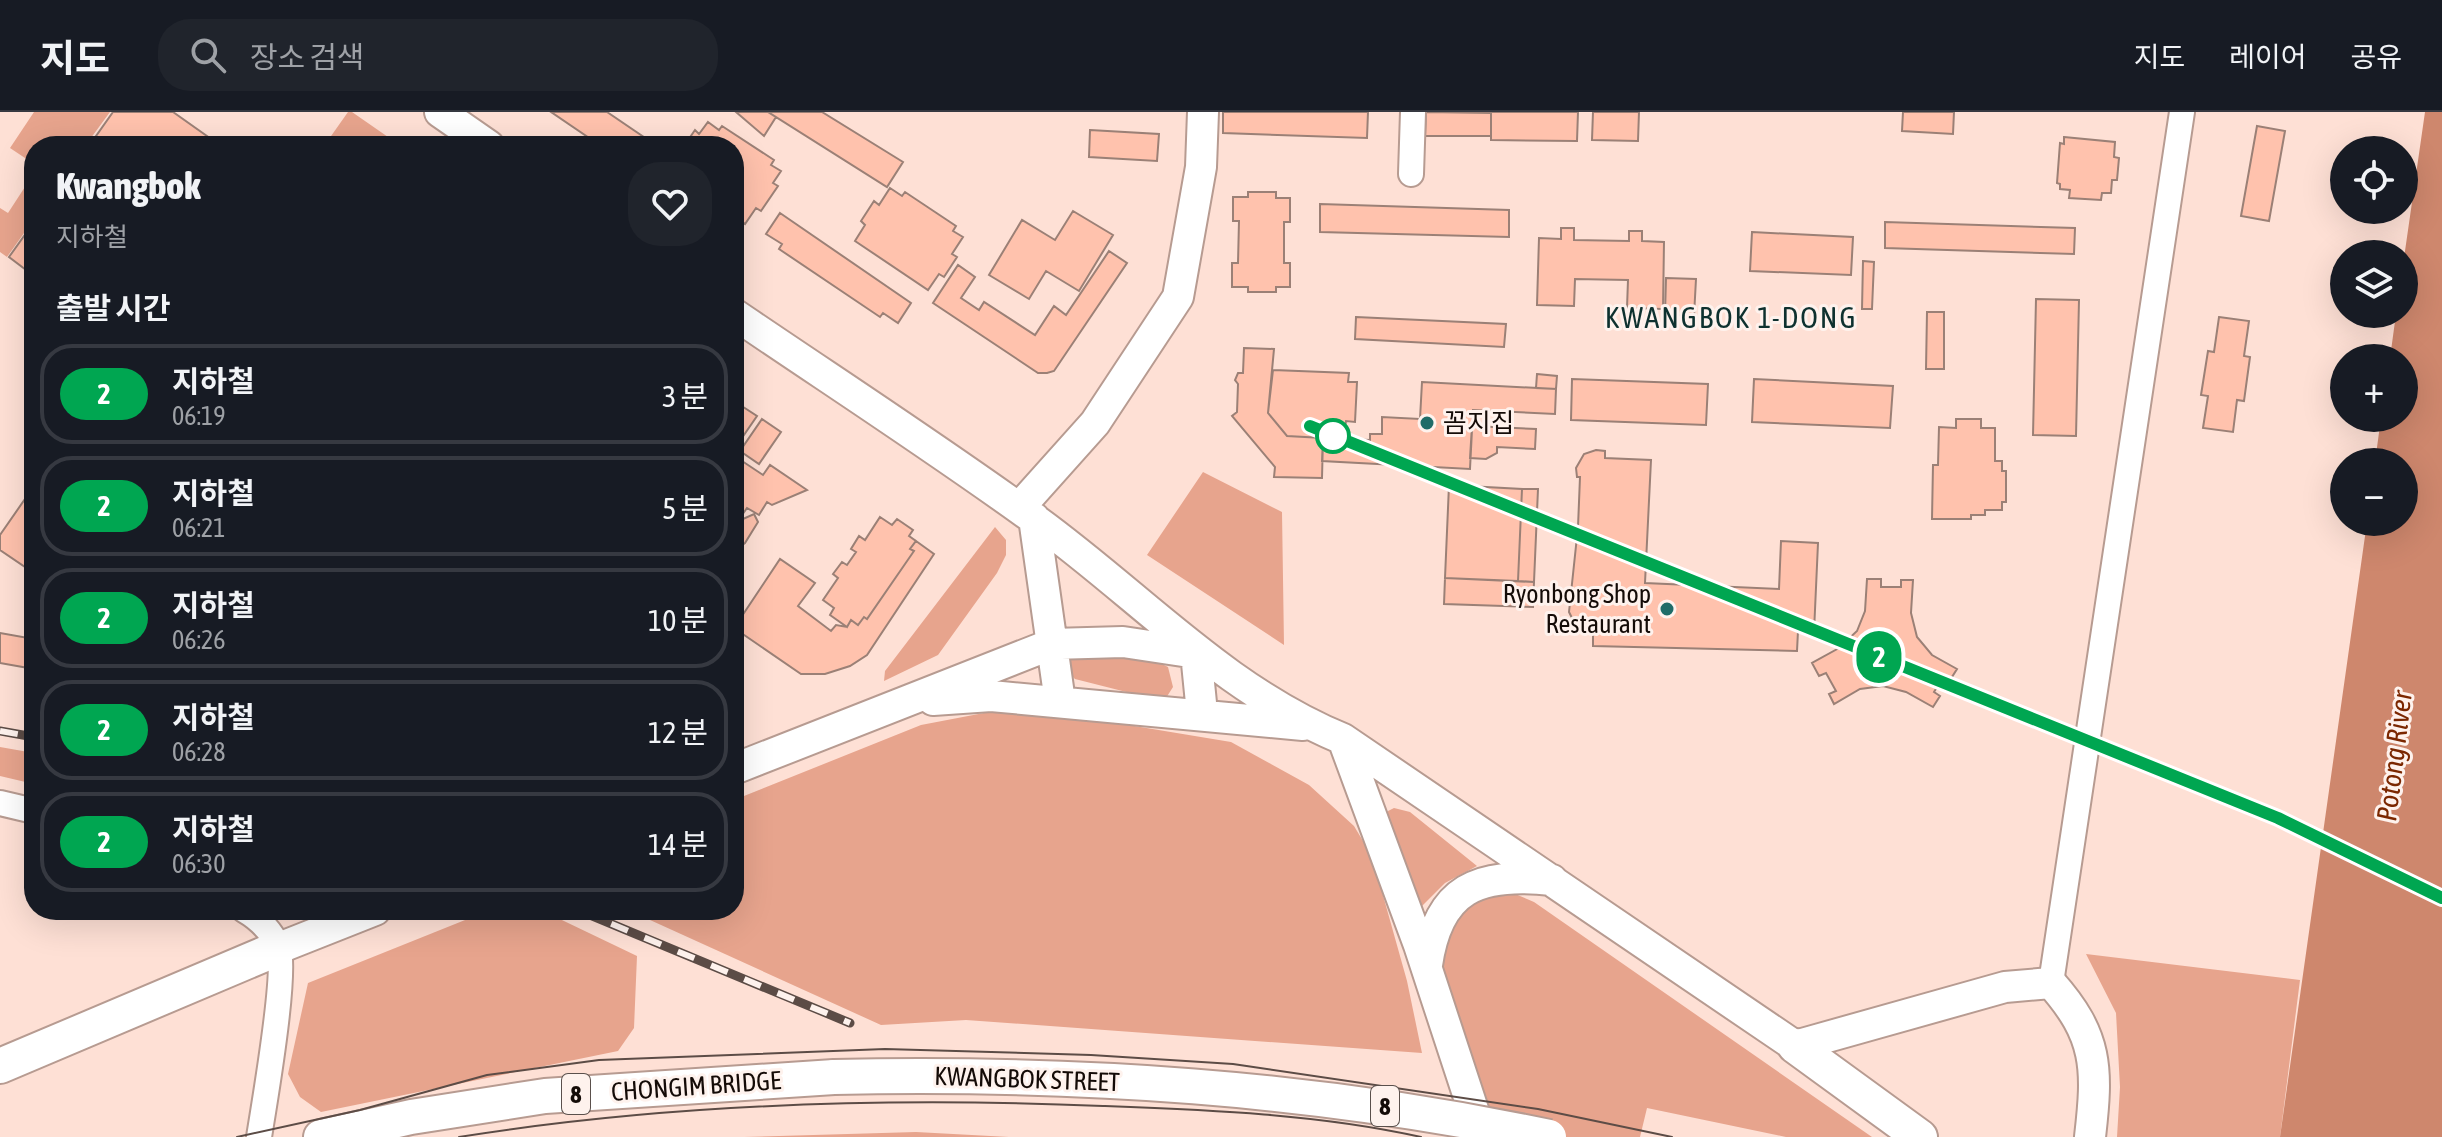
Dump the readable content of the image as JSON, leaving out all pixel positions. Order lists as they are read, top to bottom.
{
  "streets": {
    "highway": ["KWANGBOK STREET", "CHONGIM BRIDGE", "8"]
  },
  "crossings": [
    ["KWANGBOK STREET", "CHONGIM BRIDGE"]
  ],
  "districts": ["KWANGBOK 1-DONG"],
  "water": ["Potong River"],
  "places": ["꼼지집", "Ryonbong Shop Restaurant"],
  "lines": ["metro line 2"],
  "page": {
    "header": "지도",
    "search": "장소 검색",
    "nav": ["지도", "레이어", "공유"],
    "on_map": "2",
    "map_buttons": ["+", "−"],
    "heading": [
      ["Kwangbok", "지하철"],
      "출발 시간"
    ],
    "list": [
      {
        "mark": "2",
        "name": "지하철",
        "note": "06:19",
        "value": "3 분"
      },
      {
        "mark": "2",
        "name": "지하철",
        "note": "06:21",
        "value": "5 분"
      },
      {
        "mark": "2",
        "name": "지하철",
        "note": "06:26",
        "value": "10 분"
      },
      {
        "mark": "2",
        "name": "지하철",
        "note": "06:28",
        "value": "12 분"
      },
      {
        "mark": "2",
        "name": "지하철",
        "note": "06:30",
        "value": "14 분"
      }
    ]
  }
}
